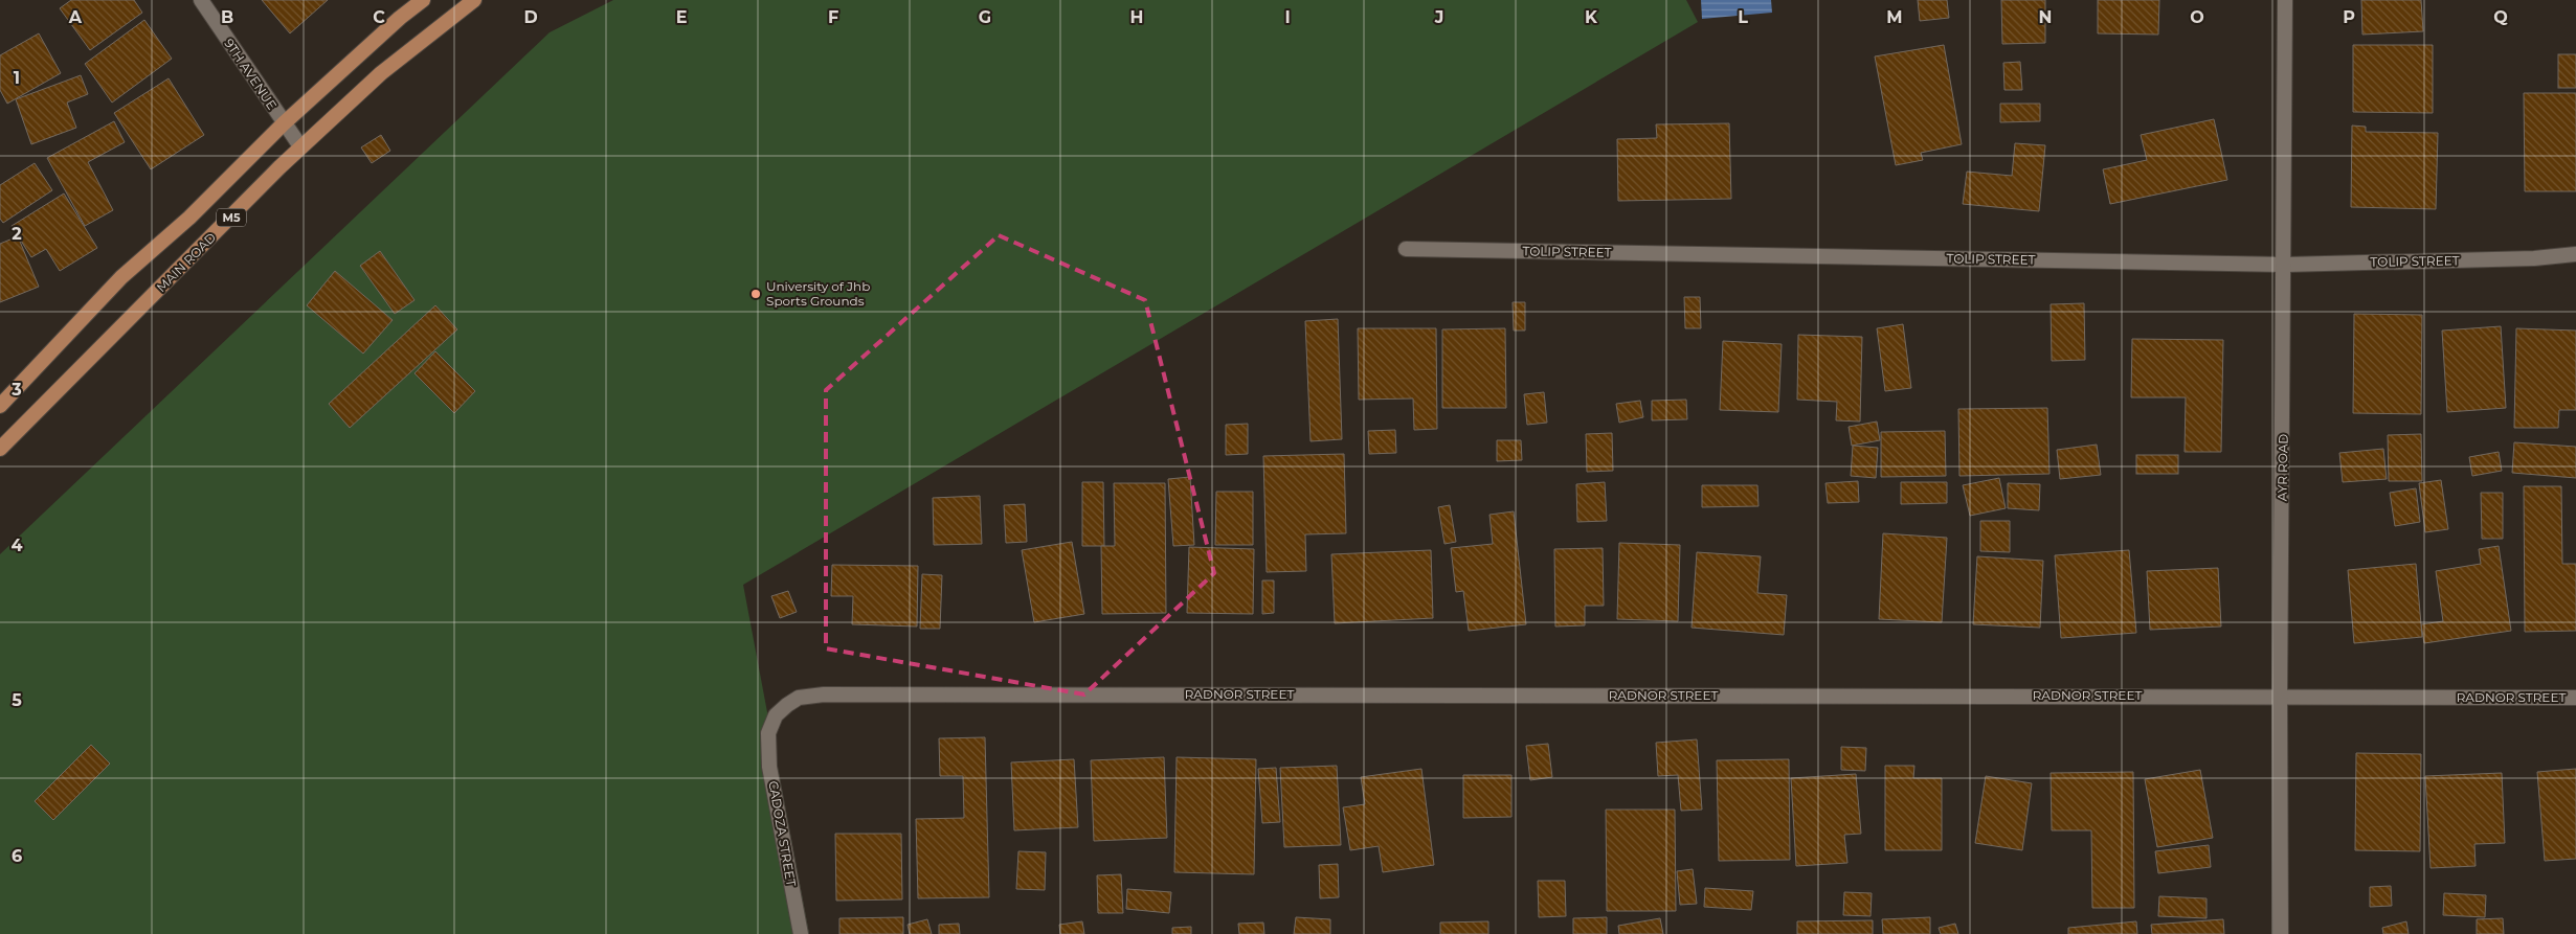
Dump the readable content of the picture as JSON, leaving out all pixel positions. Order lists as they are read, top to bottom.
{
  "streets": {
    "main road": ["M5", "MAIN ROAD"],
    "street": [
      "9TH AVENUE",
      "TOLIP STREET",
      "AYR ROAD",
      "RADNOR STREET",
      "CADOZA STREET"
    ]
  },
  "crossings": [
    ["9TH AVENUE", "M5"],
    ["9TH AVENUE", "MAIN ROAD"],
    ["TOLIP STREET", "AYR ROAD"],
    ["AYR ROAD", "RADNOR STREET"],
    ["RADNOR STREET", "CADOZA STREET"]
  ],
  "places": ["University of Jhb Sports Grounds"],
  "grid": {
    "columns": [
      "A",
      "B",
      "C",
      "D",
      "E",
      "F",
      "G",
      "H",
      "I",
      "J",
      "K",
      "L",
      "M",
      "N",
      "O",
      "P",
      "Q"
    ],
    "rows": [
      "1",
      "2",
      "3",
      "4",
      "5",
      "6"
    ]
  }
}
